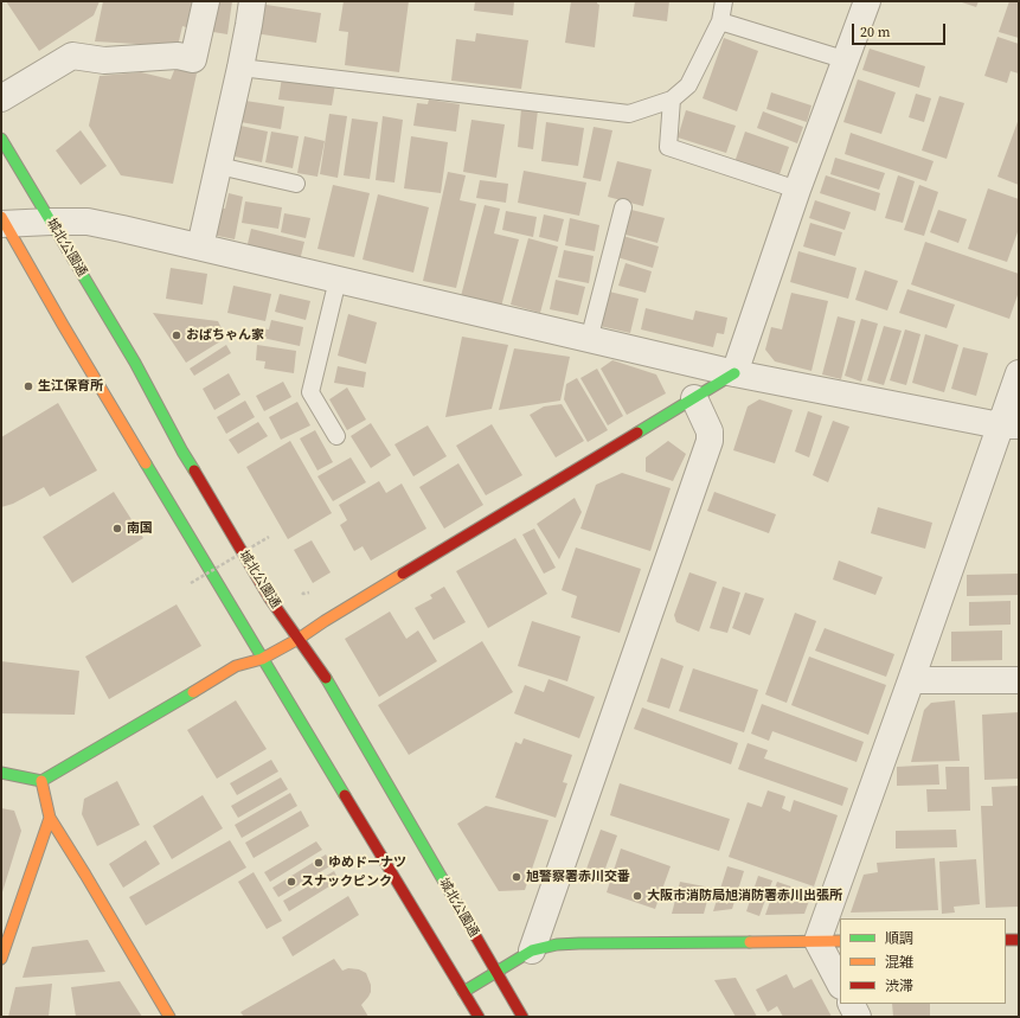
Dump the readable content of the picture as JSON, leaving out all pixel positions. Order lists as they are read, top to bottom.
{
  "streets": {
    "main road": ["城北公園通"]
  },
  "places": [
    "おばちゃん家",
    "生江保育所",
    "南国",
    "ゆめドーナツ",
    "旭警察署赤川交番",
    "スナックピンク",
    "大阪市消防局旭消防署赤川出張所"
  ],
  "legend": ["順調", "混雑", "渋滞"],
  "scale_bar": "20 m"
}
